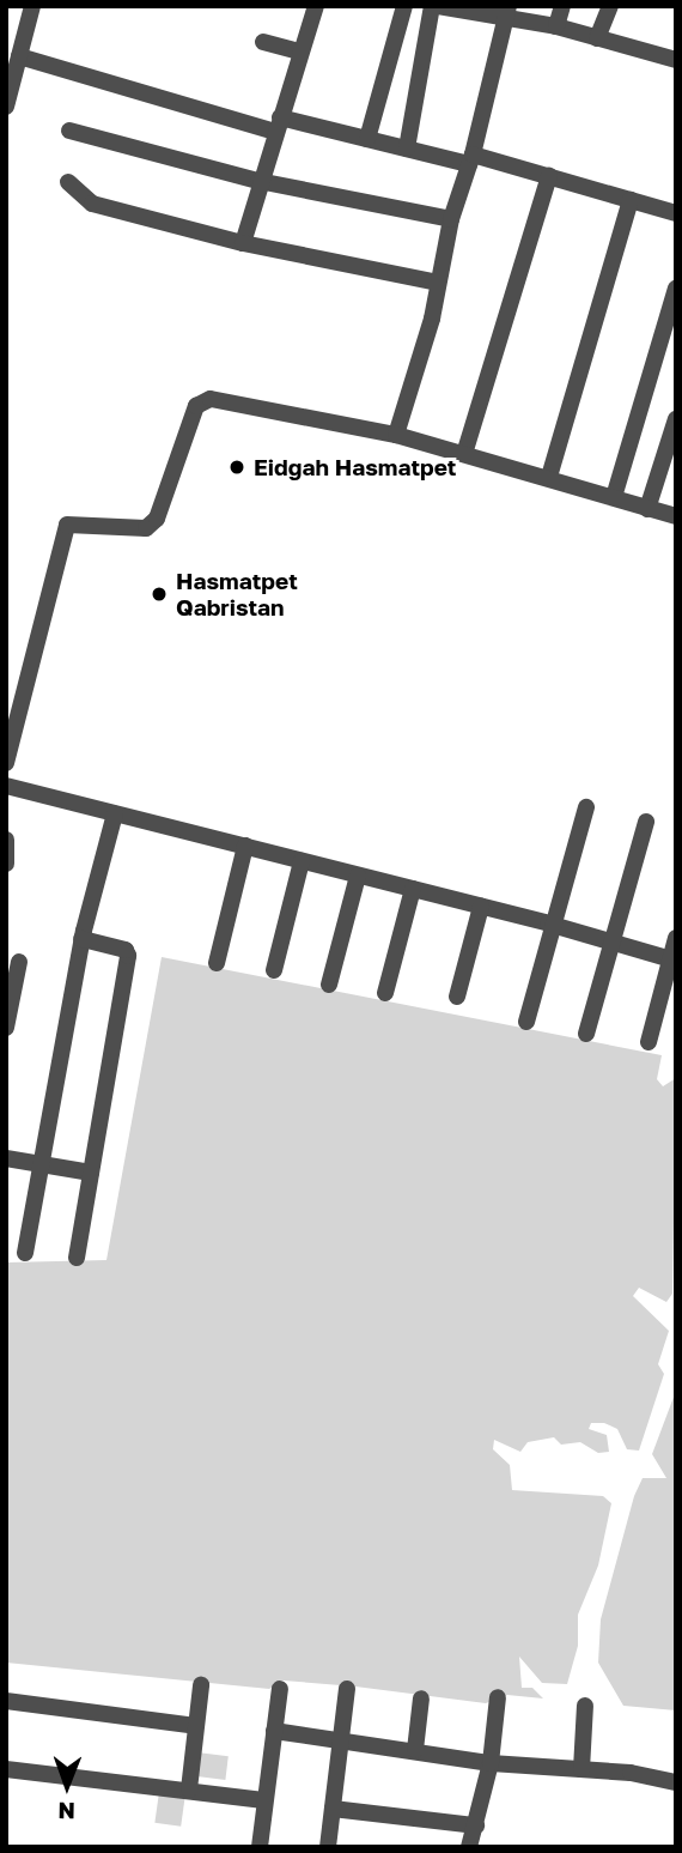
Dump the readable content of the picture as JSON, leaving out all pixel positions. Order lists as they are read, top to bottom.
{
  "places": ["Eidgah Hasmatpet", "Hasmatpet Qabristan"],
  "north": "bottom"
}
